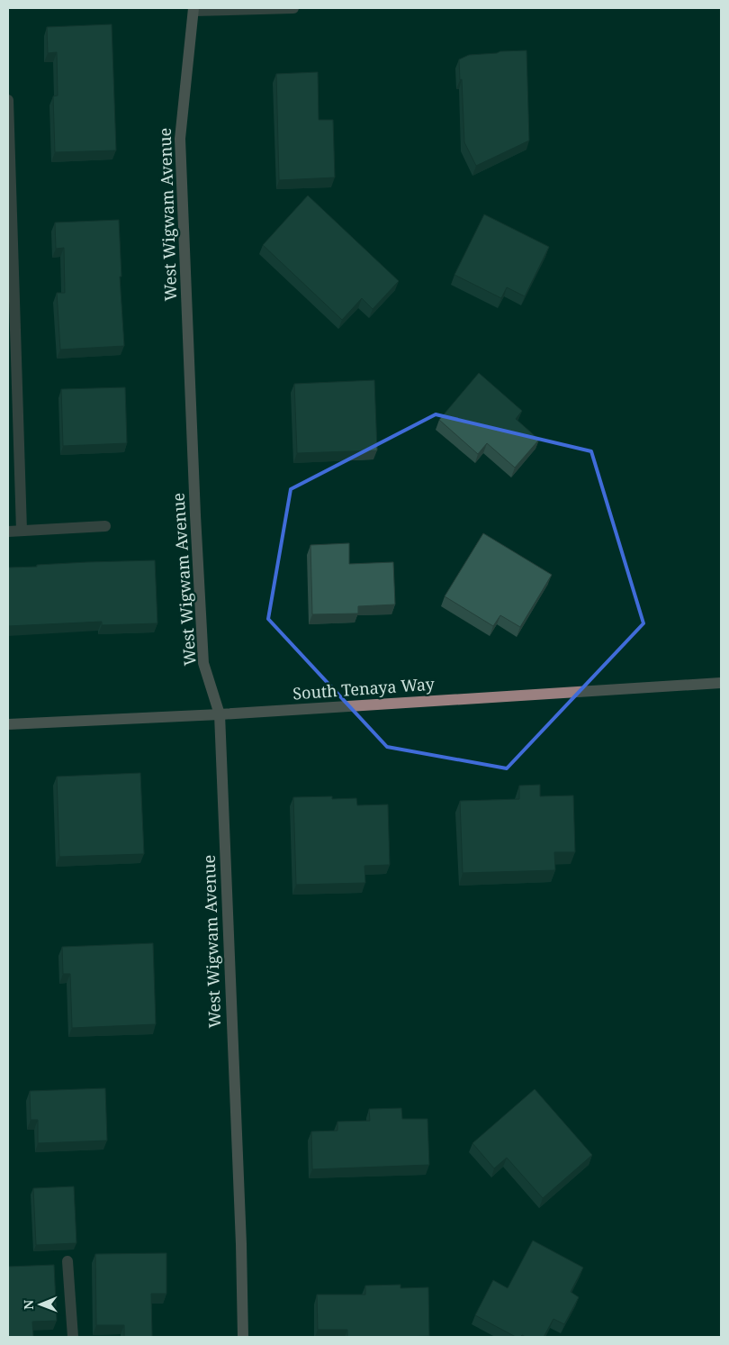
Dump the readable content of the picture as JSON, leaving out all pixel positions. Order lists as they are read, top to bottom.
{
  "streets": {
    "street": ["West Wigwam Avenue", "South Tenaya Way"]
  },
  "crossings": [
    ["West Wigwam Avenue", "South Tenaya Way"]
  ],
  "north": "left"
}
